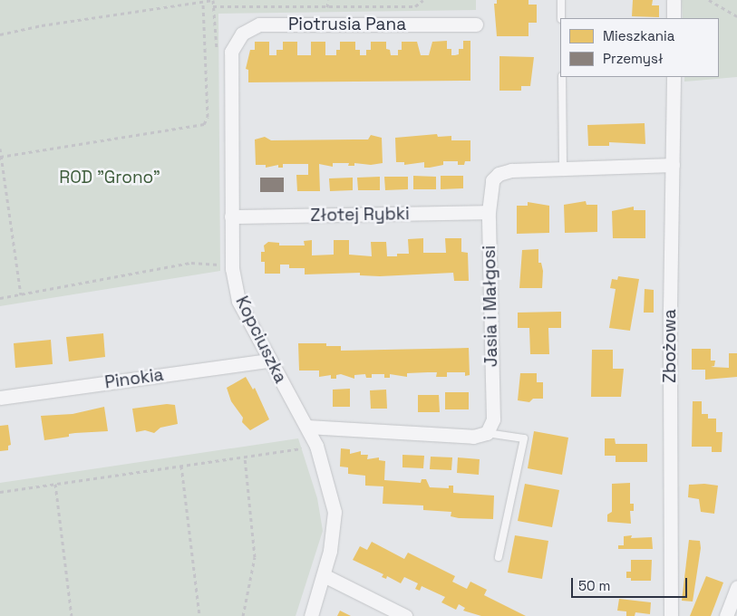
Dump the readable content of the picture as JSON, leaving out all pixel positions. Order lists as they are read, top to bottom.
{
  "streets": {
    "street": [
      "Piotrusia Pana",
      "Złotej Rybki",
      "Jasia i Małgosi",
      "Kopciuszka",
      "Zbożowa",
      "Pinokia"
    ]
  },
  "crossings": [
    ["Piotrusia Pana", "Kopciuszka"],
    ["Złotej Rybki", "Jasia i Małgosi"],
    ["Złotej Rybki", "Kopciuszka"],
    ["Jasia i Małgosi", "Zbożowa"],
    ["Kopciuszka", "Pinokia"]
  ],
  "parks": ["ROD \"Grono\""],
  "legend": ["Mieszkania", "Przemysł"],
  "scale_bar": "50 m"
}
